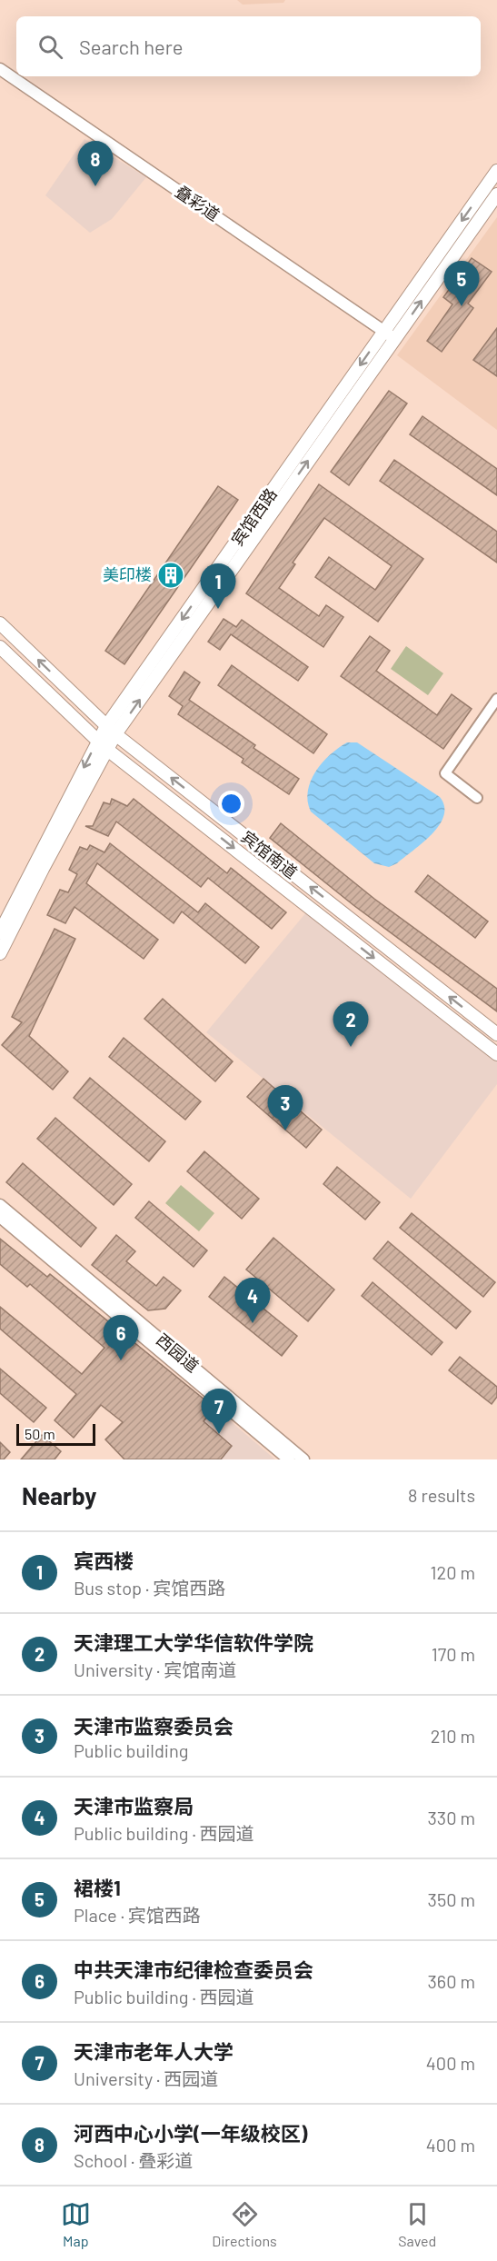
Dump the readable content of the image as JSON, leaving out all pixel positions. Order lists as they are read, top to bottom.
{
  "streets": {
    "main road": ["宾馆西路", "宾馆南道"],
    "street": ["叠彩道", "西园道"]
  },
  "crossings": [
    ["叠彩道", "宾馆西路"],
    ["宾馆西路", "宾馆南道"]
  ],
  "places": {
    "building": ["美印楼"]
  },
  "scale_bar": "50 m",
  "page": {
    "search": "Search here",
    "pins": [
      "8",
      "5",
      "1",
      "2",
      "3",
      "4",
      "6",
      "7"
    ],
    "scale": "50 m",
    "heading": ["Nearby", "8 results"],
    "list": [
      {
        "mark": "1",
        "name": "宾西楼",
        "note": "Bus stop · 宾馆西路",
        "value": "120 m"
      },
      {
        "mark": "2",
        "name": "天津理工大学华信软件学院",
        "note": "University · 宾馆南道",
        "value": "170 m"
      },
      {
        "mark": "3",
        "name": "天津市监察委员会",
        "note": "Public building",
        "value": "210 m"
      },
      {
        "mark": "4",
        "name": "天津市监察局",
        "note": "Public building · 西园道",
        "value": "330 m"
      },
      {
        "mark": "5",
        "name": "裙楼1",
        "note": "Place · 宾馆西路",
        "value": "350 m"
      },
      {
        "mark": "6",
        "name": "中共天津市纪律检查委员会",
        "note": "Public building · 西园道",
        "value": "360 m"
      },
      {
        "mark": "7",
        "name": "天津市老年人大学",
        "note": "University · 西园道",
        "value": "400 m"
      },
      {
        "mark": "8",
        "name": "河西中心小学(一年级校区)",
        "note": "School · 叠彩道",
        "value": "400 m"
      }
    ],
    "nav": ["Map", "Directions", "Saved"]
  }
}
